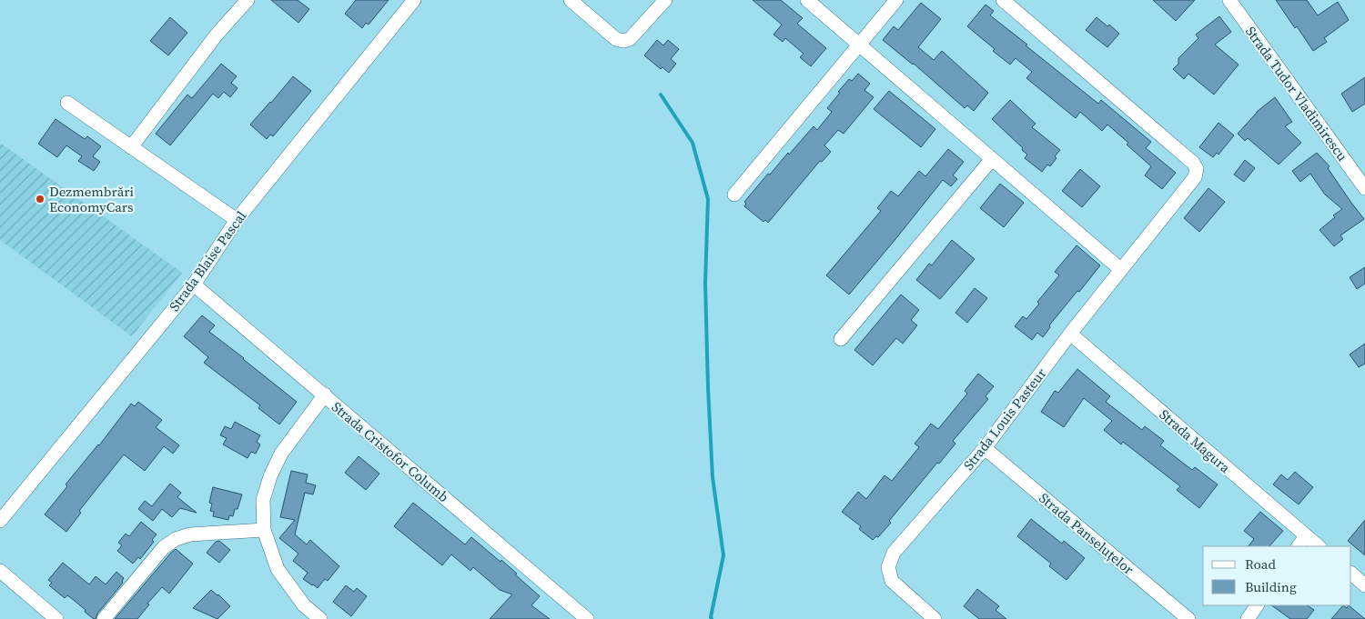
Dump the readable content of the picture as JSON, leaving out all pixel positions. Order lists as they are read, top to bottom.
{
  "streets": {
    "street": [
      "Strada Tudor Vladimirescu",
      "Strada Blaise Pascal",
      "Strada Louis Pasteur",
      "Strada Magura",
      "Strada Cristofor Columb",
      "Strada Panseluțelor"
    ]
  },
  "crossings": [
    ["Strada Blaise Pascal", "Strada Cristofor Columb"],
    ["Strada Louis Pasteur", "Strada Magura"],
    ["Strada Louis Pasteur", "Strada Panseluțelor"]
  ],
  "places": ["Dezmembrări EconomyCars"],
  "legend": ["Road", "Building"]
}
